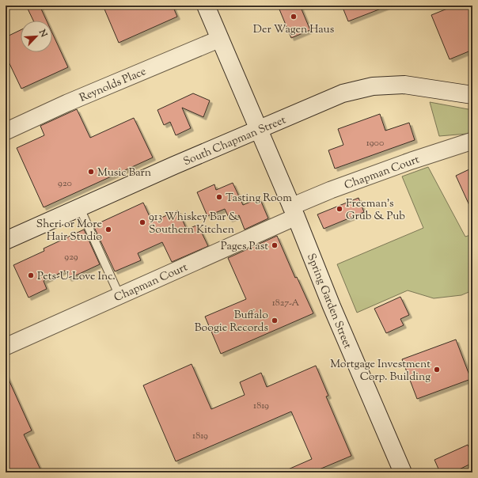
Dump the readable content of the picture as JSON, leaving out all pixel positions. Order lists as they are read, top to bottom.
{
  "streets": {
    "street": [
      "Reynolds Place",
      "South Chapman Street",
      "Chapman Court",
      "Spring Garden Street"
    ]
  },
  "crossings": [
    ["Reynolds Place", "Spring Garden Street"],
    ["South Chapman Street", "Spring Garden Street"],
    ["Chapman Court", "Spring Garden Street"]
  ],
  "places": [
    "Der Wagen Haus",
    "Music Barn",
    "Tasting Room",
    "Freeman's Grub & Pub",
    "913 Whiskey Bar & Southern Kitchen",
    "Sheri or More Hair Studio",
    "Pages Past",
    "Pets-U-Love Inc.",
    "Buffalo Boogie Records",
    "Mortgage Investment Corp. Building"
  ],
  "house_numbers": [
    "1900",
    "920",
    "929",
    "1827-A",
    "1819",
    "1819"
  ],
  "north": "top right"
}
